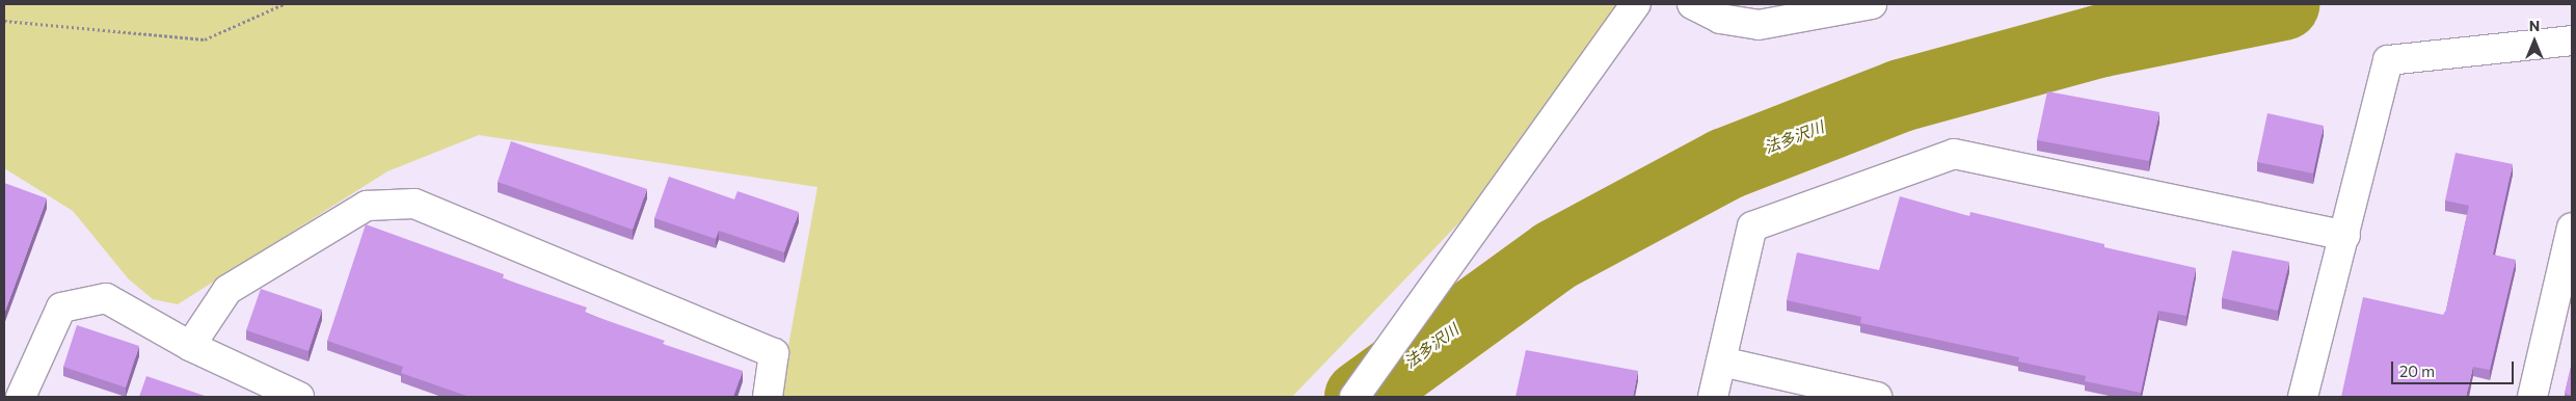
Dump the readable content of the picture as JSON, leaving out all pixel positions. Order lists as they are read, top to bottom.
{
  "water": ["法多沢川"],
  "scale_bar": "20 m",
  "north": "top"
}
